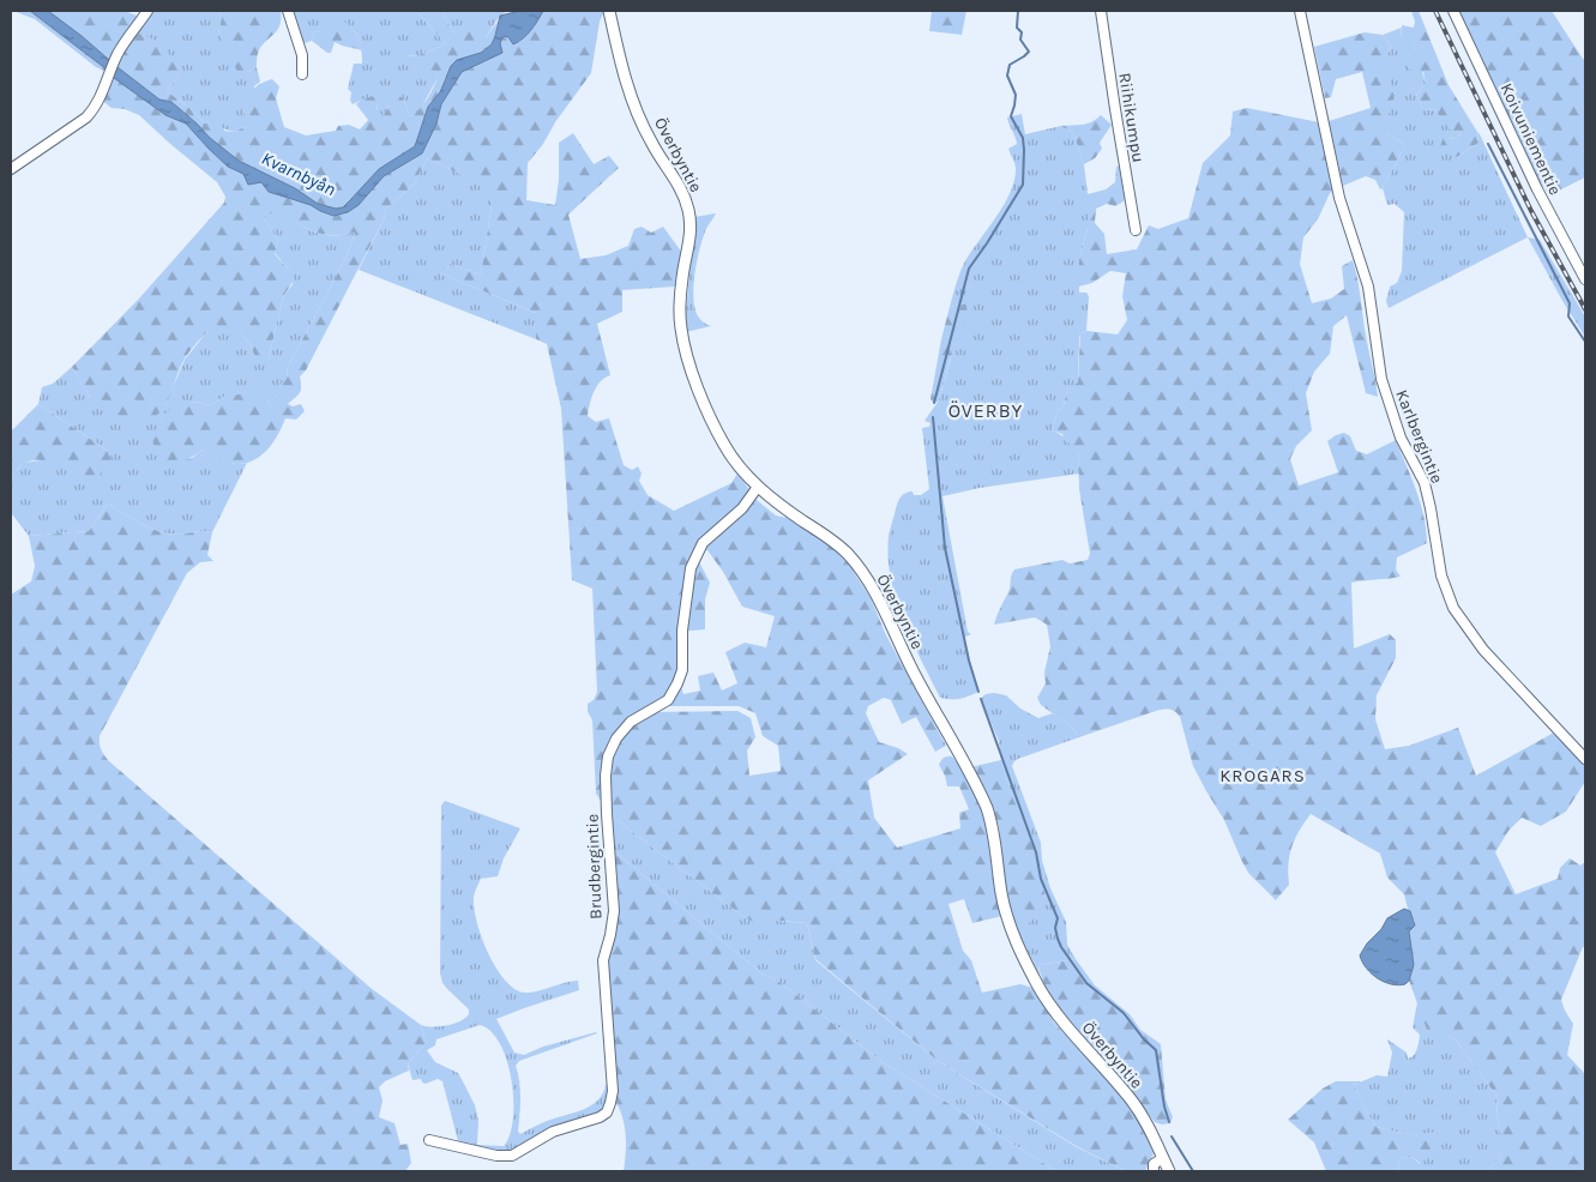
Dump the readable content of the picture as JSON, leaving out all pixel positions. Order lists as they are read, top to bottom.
{
  "streets": {
    "street": [
      "Riihikumpu",
      "Koivuniementie",
      "Överbyntie",
      "Karlbergintie",
      "Brudbergintie"
    ]
  },
  "crossings": [
    ["Överbyntie", "Brudbergintie"]
  ],
  "districts": ["ÖVERBY", "KROGARS"],
  "water": ["Kvarnbyån"]
}
